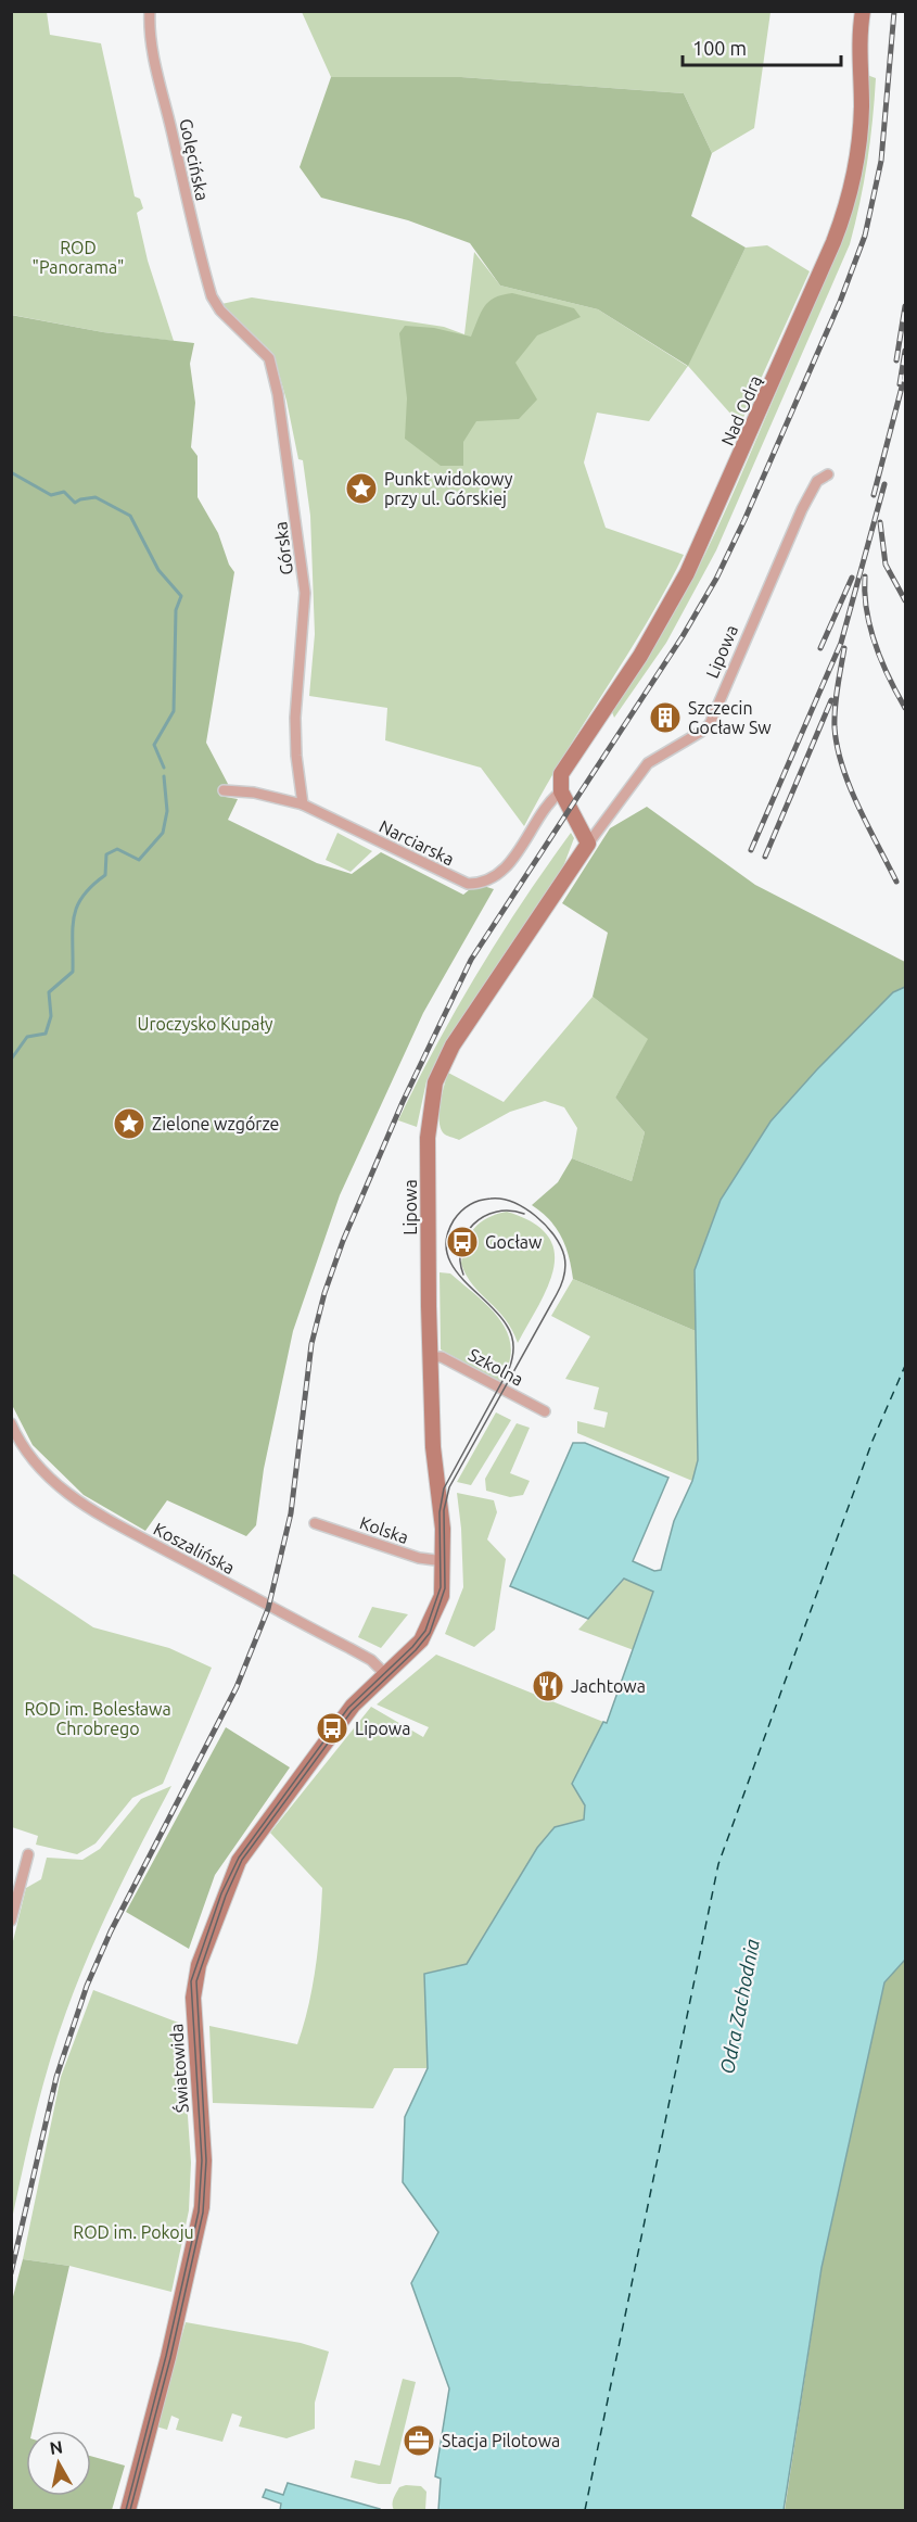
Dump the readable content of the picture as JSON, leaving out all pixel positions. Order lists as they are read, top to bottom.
{
  "streets": {
    "street": [
      "Golęcińska",
      "Nad Odrą",
      "Górska",
      "Lipowa",
      "Narciarska",
      "Szkolna",
      "Kolska",
      "Koszalińska",
      "Światowida"
    ]
  },
  "crossings": [
    ["Golęcińska", "Górska"],
    ["Nad Odrą", "Narciarska"],
    ["Górska", "Narciarska"],
    ["Lipowa", "Szkolna"],
    ["Lipowa", "Kolska"],
    ["Lipowa", "Koszalińska"],
    ["Lipowa", "Światowida"],
    ["Koszalińska", "Światowida"]
  ],
  "water": ["Odra Zachodnia"],
  "parks": [
    "ROD \"Panorama\"",
    "Uroczysko Kupały",
    "ROD im. Bolesława Chrobrego",
    "ROD im. Pokoju"
  ],
  "places": {
    "place": ["Punkt widokowy przy ul. Górskiej", "Zielone wzgórze"],
    "building": ["Szczecin Gocław Sw"],
    "bus stop": ["Gocław", "Lipowa"],
    "restaurant": ["Jachtowa"],
    "office": ["Stacja Pilotowa"]
  },
  "scale_bar": "100 m",
  "north": "top"
}
